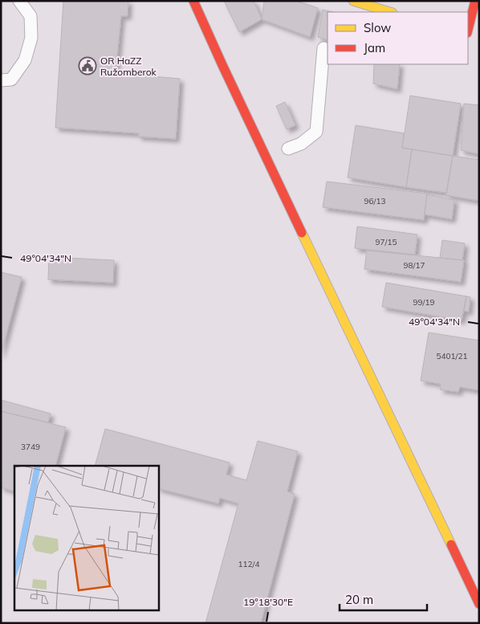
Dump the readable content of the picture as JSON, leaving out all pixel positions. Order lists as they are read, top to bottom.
{
  "places": {
    "public building": ["OR HaZZ Ružomberok"]
  },
  "house_numbers": [
    "96/13",
    "97/15",
    "98/17",
    "99/19",
    "5401/21",
    "3749",
    "112/4"
  ],
  "legend": ["Slow", "Jam"],
  "scale_bar": "20 m",
  "coordinates": ["49°04'34\"N", "19°18'30\"E"]
}
